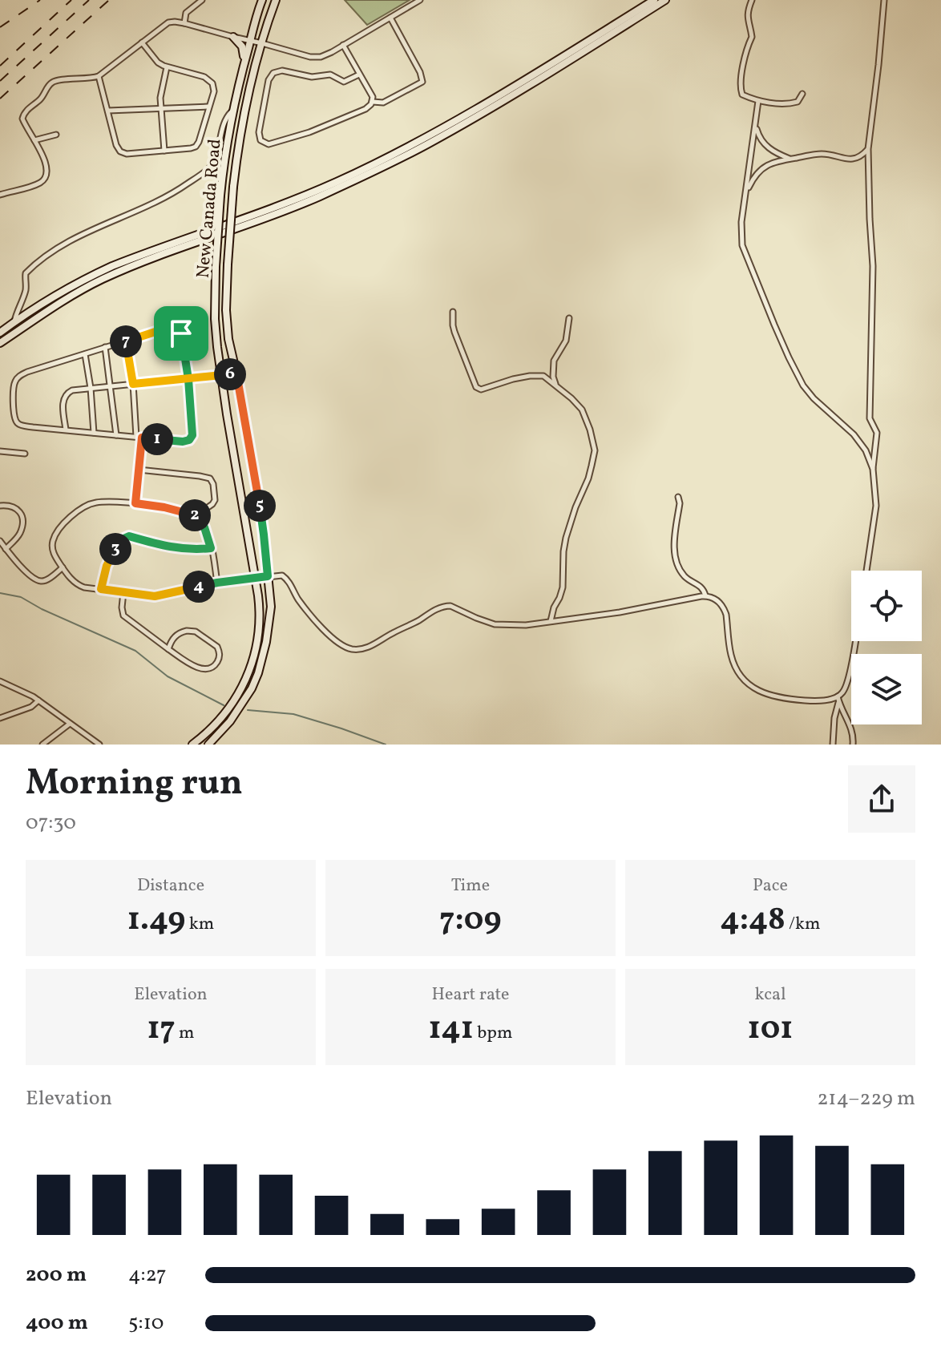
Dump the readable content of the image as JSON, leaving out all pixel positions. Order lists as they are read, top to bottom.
{
  "streets": {
    "main road": ["New Canada Road"]
  },
  "page": {
    "pins": [
      "7",
      "6",
      "1",
      "5",
      "2",
      "3",
      "4"
    ],
    "heading": ["Morning run", "07:30"],
    "stats": [
      ["Distance", "1.49 km"],
      ["Time", "7:09"],
      ["Pace", "4:48 /km"],
      ["Elevation", "17 m"],
      ["Heart rate", "141 bpm"],
      ["kcal", "101"]
    ],
    "chart": ["Elevation", "214–229 m"],
    "list": [
      {
        "name": "200 m",
        "note": "4:27"
      },
      {
        "name": "400 m",
        "note": "5:10"
      }
    ]
  }
}
